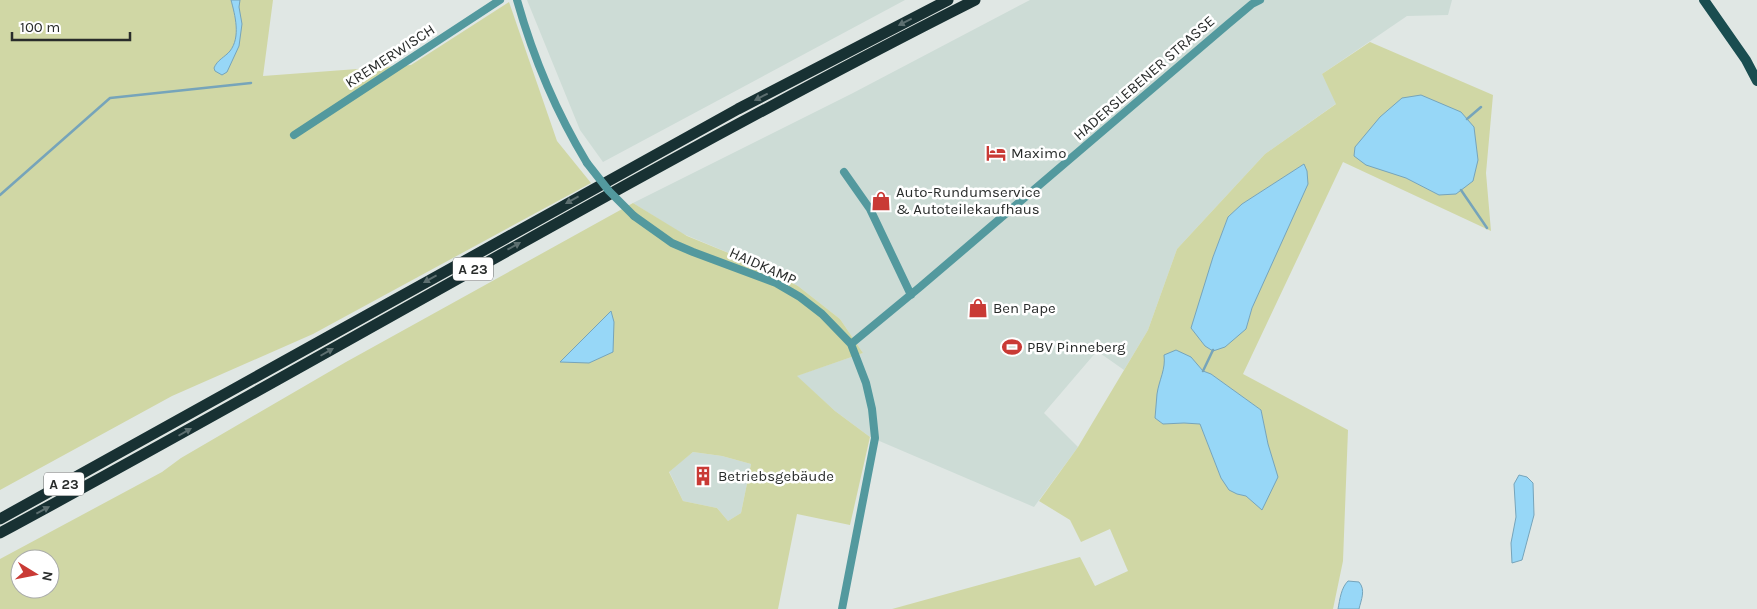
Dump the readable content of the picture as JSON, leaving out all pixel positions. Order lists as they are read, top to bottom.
{
  "streets": {
    "highway": ["A 23"],
    "street": ["KREMERWISCH", "HADERSLEBENER STRASSE", "HAIDKAMP"]
  },
  "crossings": [
    ["HADERSLEBENER STRASSE", "HAIDKAMP"]
  ],
  "places": {
    "hotel": ["Maximo"],
    "shop": ["Auto-Rundumservice & Autoteilekaufhaus", "Ben Pape"],
    "sports": ["PBV Pinneberg"],
    "building": ["Betriebsgebäude"]
  },
  "scale_bar": "100 m",
  "north": "right"
}
